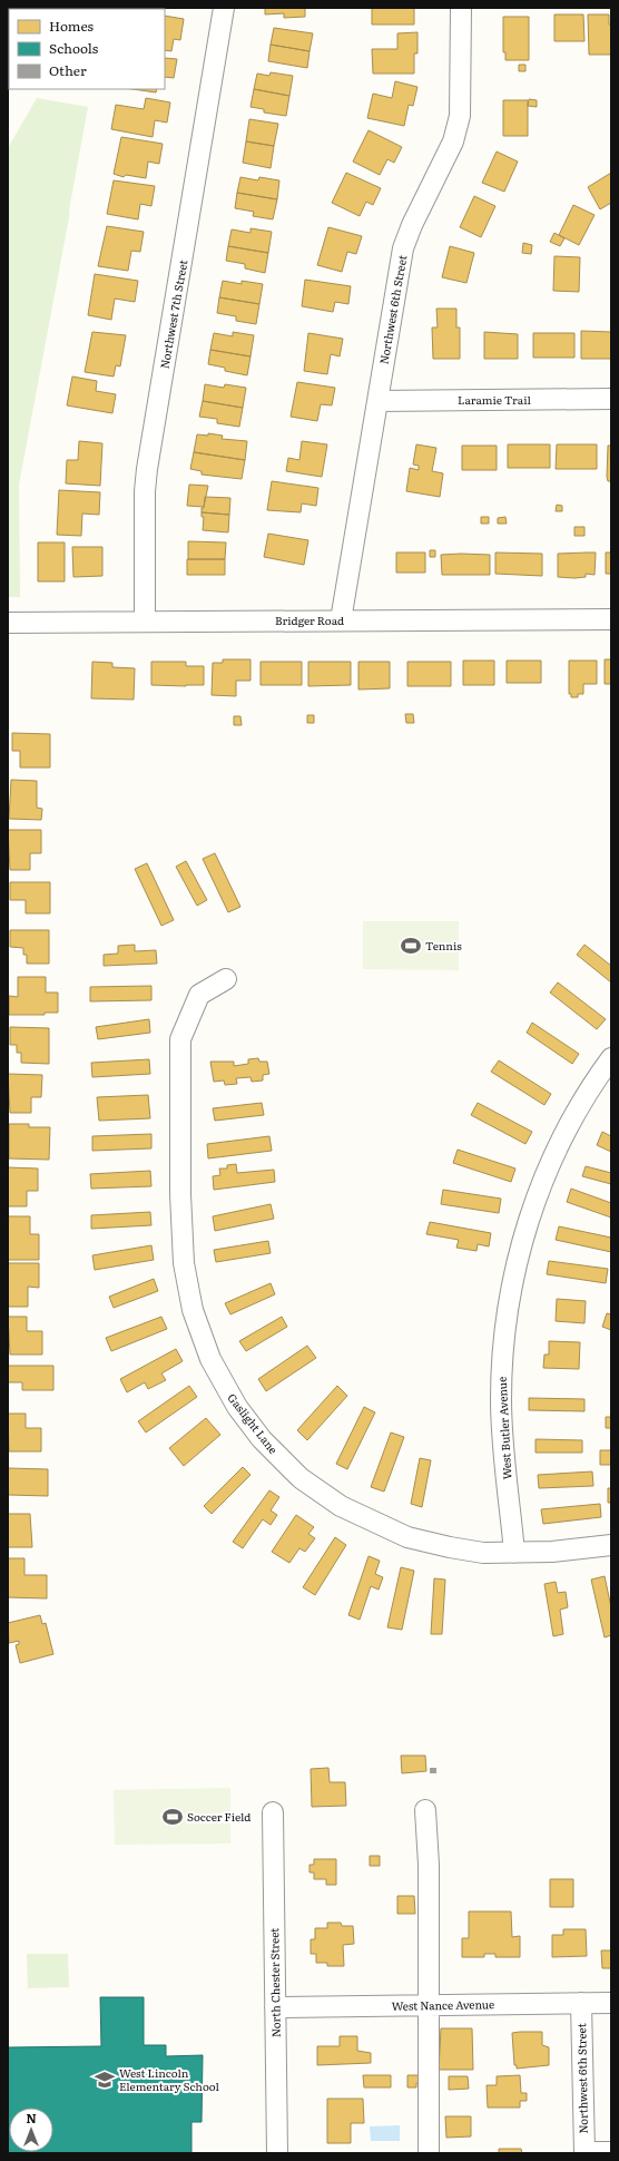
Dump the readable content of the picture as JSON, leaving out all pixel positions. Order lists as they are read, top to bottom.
{
  "streets": {
    "street": [
      "Northwest 6th Street",
      "Northwest 7th Street",
      "Laramie Trail",
      "Bridger Road",
      "Gaslight Lane",
      "West Butler Avenue",
      "North Chester Street",
      "West Nance Avenue"
    ]
  },
  "crossings": [
    ["Northwest 6th Street", "Laramie Trail"],
    ["Northwest 6th Street", "Bridger Road"],
    ["Northwest 6th Street", "West Nance Avenue"],
    ["Northwest 7th Street", "Bridger Road"],
    ["Gaslight Lane", "West Butler Avenue"],
    ["North Chester Street", "West Nance Avenue"]
  ],
  "places": {
    "sports": ["Tennis", "Soccer Field"],
    "school or university": ["West Lincoln Elementary School"]
  },
  "legend": ["Homes", "Schools", "Other"],
  "north": "top"
}
